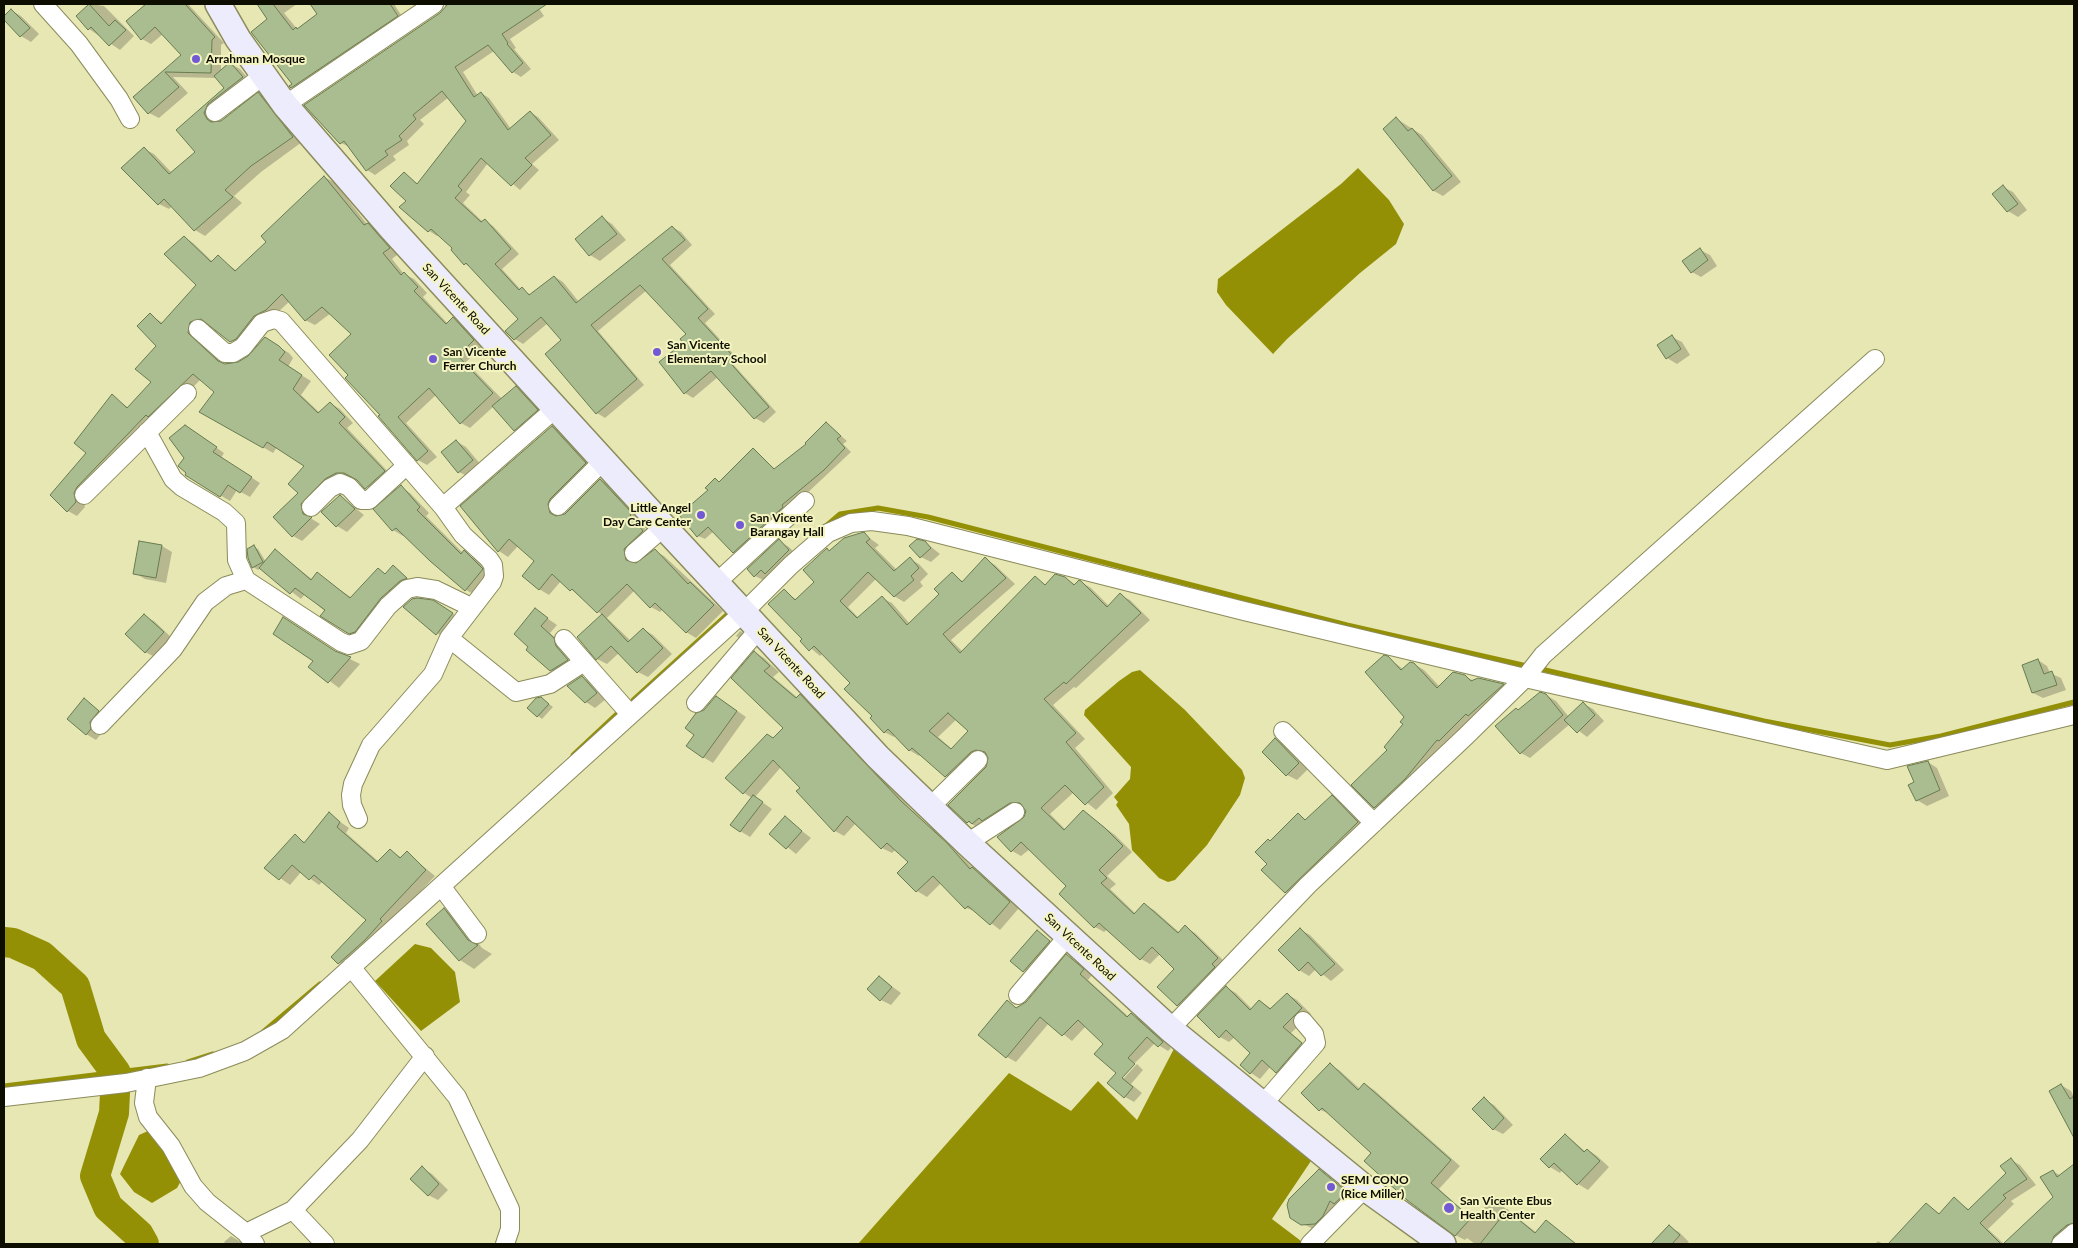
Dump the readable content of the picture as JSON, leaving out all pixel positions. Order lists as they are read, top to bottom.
{
  "streets": {
    "street": ["San Vicente Road"]
  },
  "places": [
    "Arrahman Mosque",
    "San Vicente Elementary School",
    "San Vicente Ferrer Church",
    "Little Angel Day Care Center",
    "San Vicente Barangay Hall",
    "SEMI CONO (Rice Miller)",
    "San Vicente Ebus Health Center"
  ]
}
